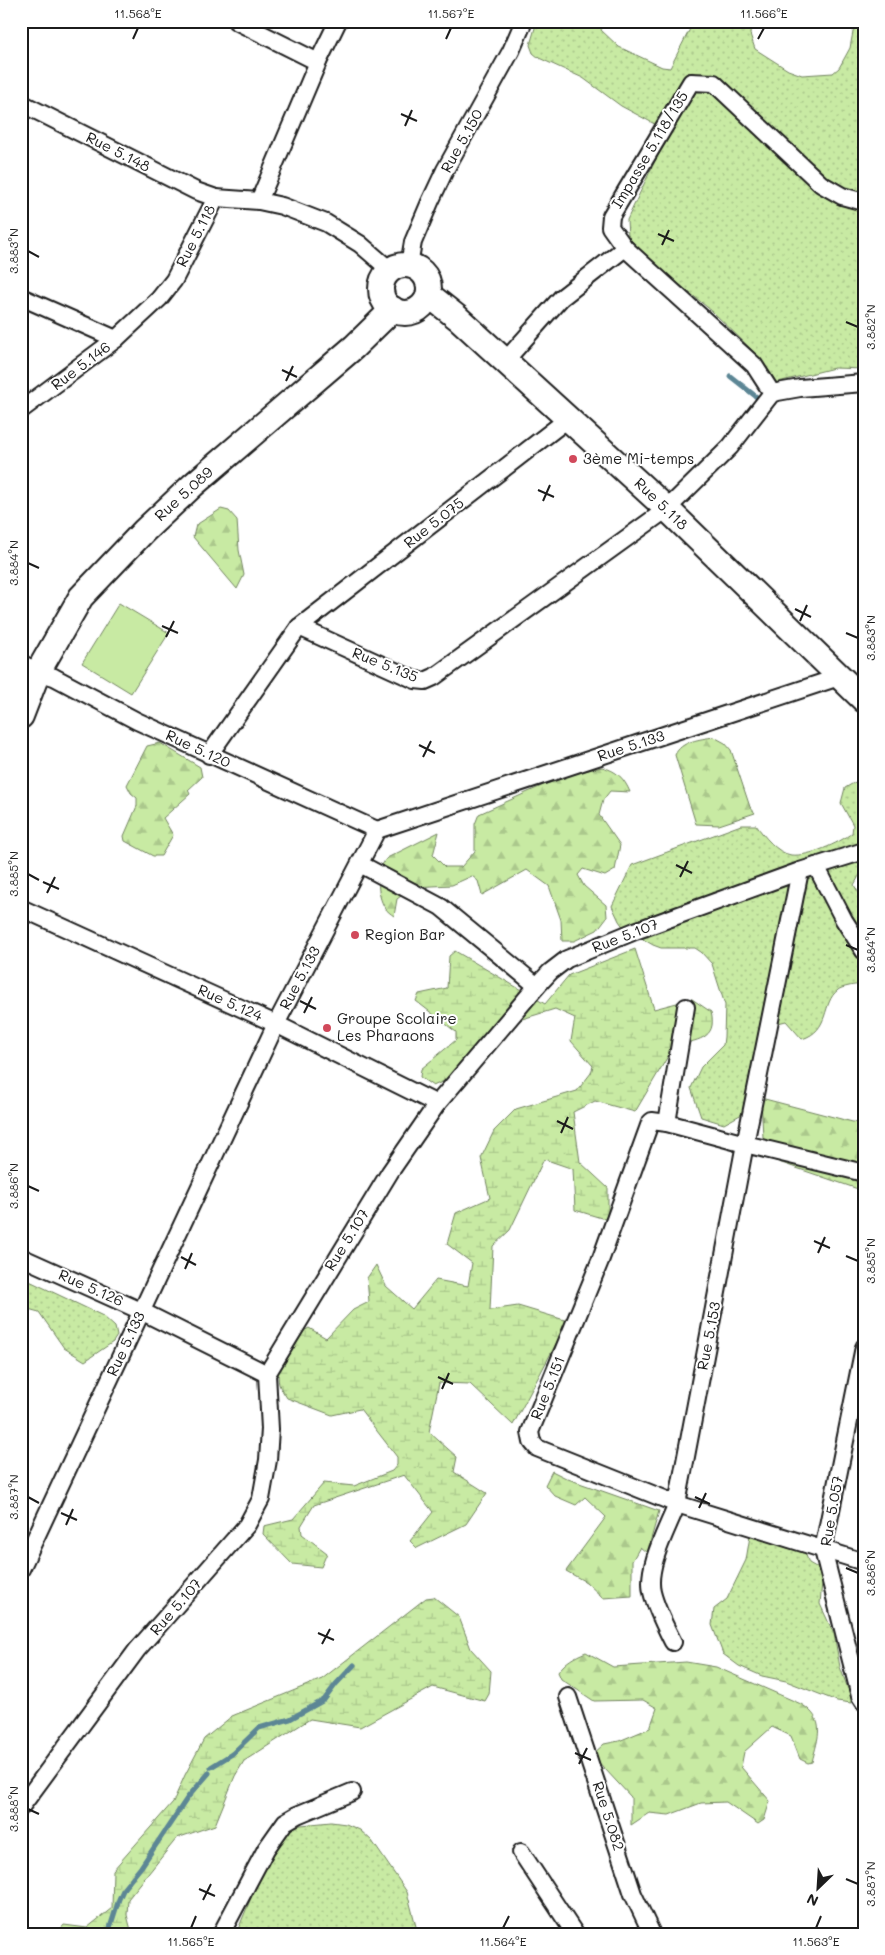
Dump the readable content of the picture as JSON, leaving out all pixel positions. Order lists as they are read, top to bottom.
{
  "streets": {
    "street": [
      "Rue 5.150",
      "Impasse 5.118/135",
      "Rue 5.148",
      "Rue 5.118",
      "Rue 5.146",
      "Rue 5.089",
      "Rue 5.075",
      "Rue 5.135",
      "Rue 5.133",
      "Rue 5.120",
      "Rue 5.107",
      "Rue 5.124",
      "Rue 5.126",
      "Rue 5.153",
      "Rue 5.151",
      "Rue 5.057",
      "Rue 5.082"
    ]
  },
  "crossings": [
    ["Rue 5.150", "Rue 5.118"],
    ["Rue 5.150", "Rue 5.089"],
    ["Rue 5.148", "Rue 5.118"],
    ["Rue 5.118", "Rue 5.146"],
    ["Rue 5.118", "Rue 5.089"],
    ["Rue 5.118", "Rue 5.075"],
    ["Rue 5.118", "Rue 5.135"],
    ["Rue 5.118", "Rue 5.133"],
    ["Rue 5.089", "Rue 5.120"],
    ["Rue 5.075", "Rue 5.135"],
    ["Rue 5.133", "Rue 5.120"],
    ["Rue 5.133", "Rue 5.124"],
    ["Rue 5.133", "Rue 5.126"],
    ["Rue 5.107", "Rue 5.124"],
    ["Rue 5.107", "Rue 5.126"],
    ["Rue 5.107", "Rue 5.153"],
    ["Rue 5.153", "Rue 5.151"],
    ["Rue 5.151", "Rue 5.057"]
  ],
  "places": ["3ème Mi-temps", "Region Bar", "Groupe Scolaire Les Pharaons"],
  "north": "bottom left",
  "coordinates": [
    "11.568°E",
    "11.567°E",
    "11.566°E",
    "3.883°N",
    "3.882°N",
    "3.884°N",
    "3.885°N",
    "3.886°N",
    "3.887°N",
    "3.888°N",
    "11.565°E",
    "11.564°E",
    "11.563°E"
  ]
}
